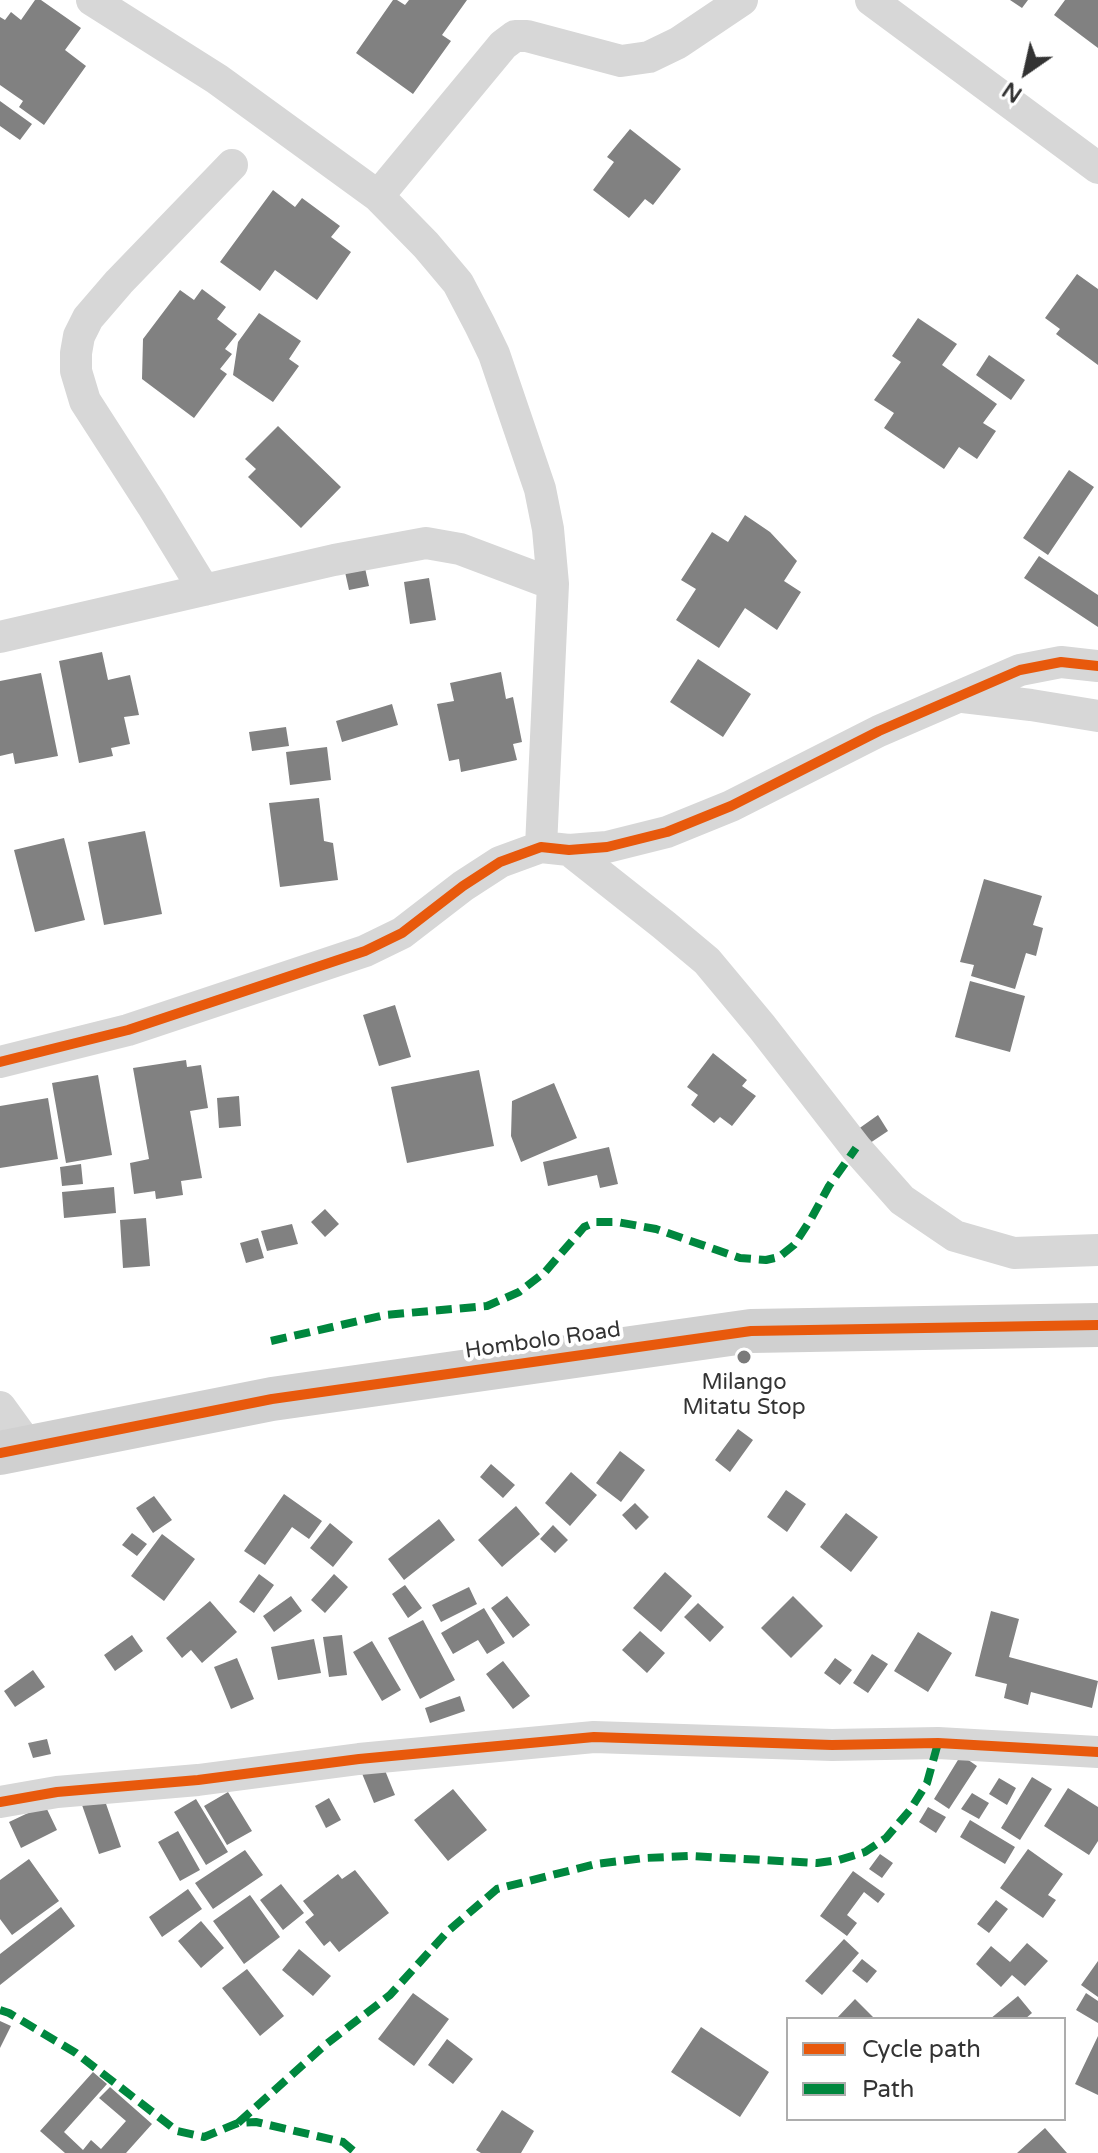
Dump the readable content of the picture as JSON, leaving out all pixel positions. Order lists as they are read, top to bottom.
{
  "streets": {
    "street": ["Hombolo Road"]
  },
  "places": ["Milango Mitatu Stop"],
  "legend": ["Cycle path", "Path"],
  "north": "bottom left"
}
